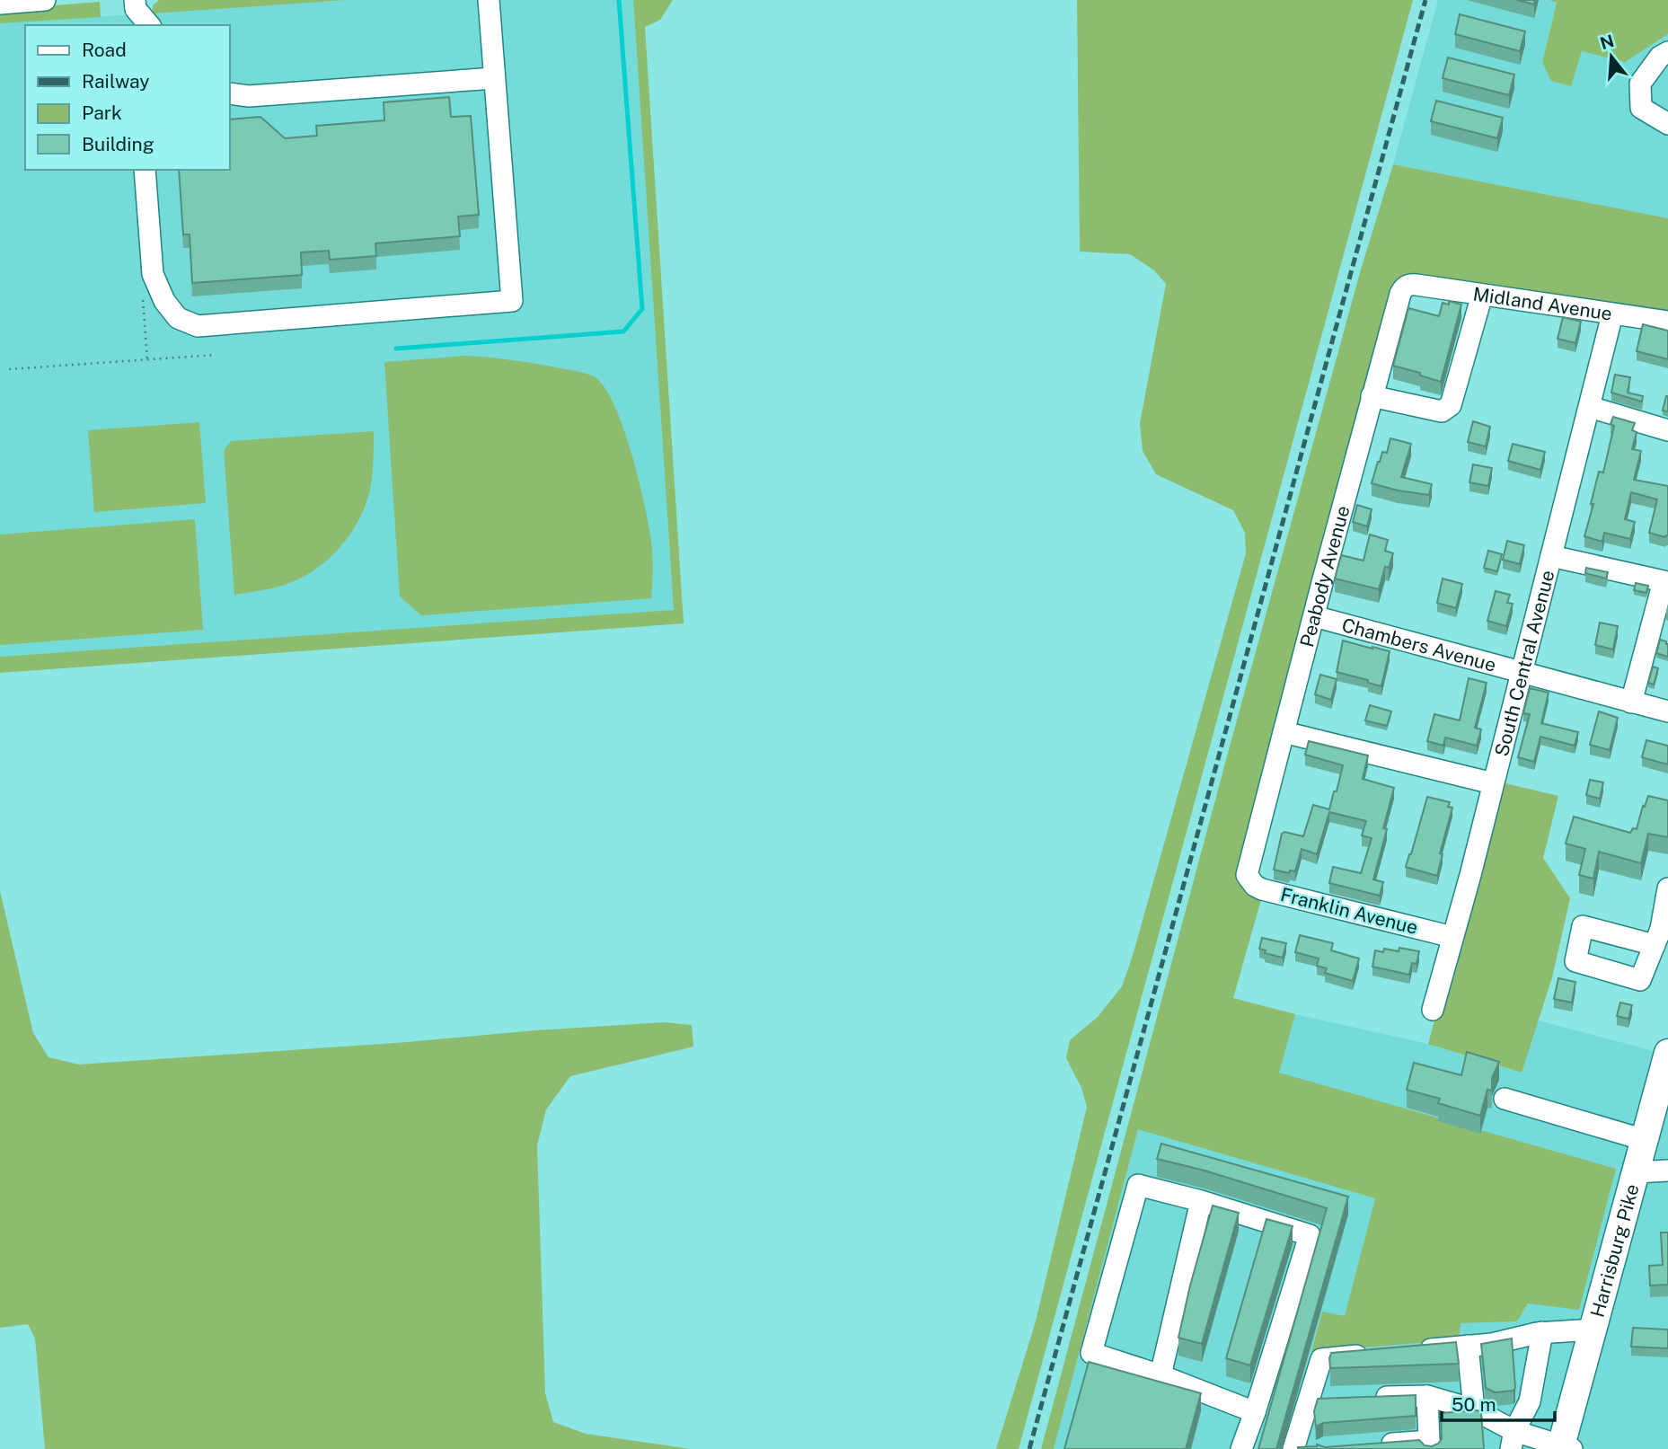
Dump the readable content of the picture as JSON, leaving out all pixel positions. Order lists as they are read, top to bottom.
{
  "streets": {
    "main road": ["Harrisburg Pike"],
    "street": [
      "Midland Avenue",
      "Peabody Avenue",
      "Chambers Avenue",
      "South Central Avenue",
      "Franklin Avenue"
    ]
  },
  "crossings": [
    ["Midland Avenue", "Peabody Avenue"],
    ["Midland Avenue", "South Central Avenue"],
    ["Peabody Avenue", "Chambers Avenue"],
    ["Peabody Avenue", "Franklin Avenue"],
    ["Chambers Avenue", "South Central Avenue"],
    ["South Central Avenue", "Franklin Avenue"]
  ],
  "legend": [
    "Road",
    "Railway",
    "Park",
    "Building"
  ],
  "scale_bar": "50 m",
  "north": "top"
}
